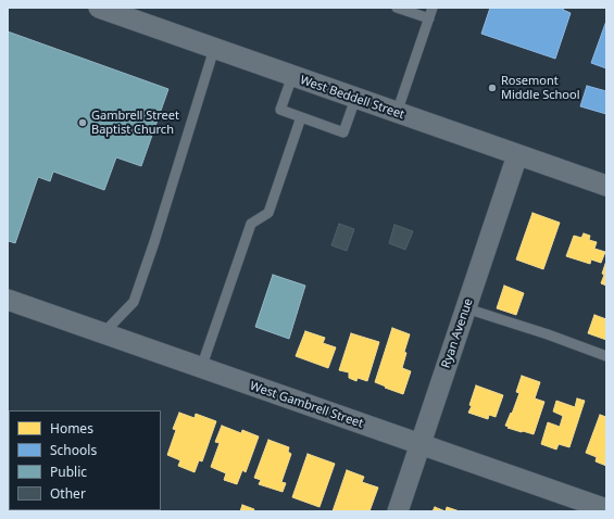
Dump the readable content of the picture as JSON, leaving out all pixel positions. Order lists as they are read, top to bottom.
{
  "streets": {
    "street": ["West Beddell Street", "Ryan Avenue", "West Gambrell Street"]
  },
  "crossings": [
    ["West Beddell Street", "Ryan Avenue"],
    ["Ryan Avenue", "West Gambrell Street"]
  ],
  "places": ["Rosemont Middle School", "Gambrell Street Baptist Church"],
  "legend": [
    "Homes",
    "Schools",
    "Public",
    "Other"
  ]
}
